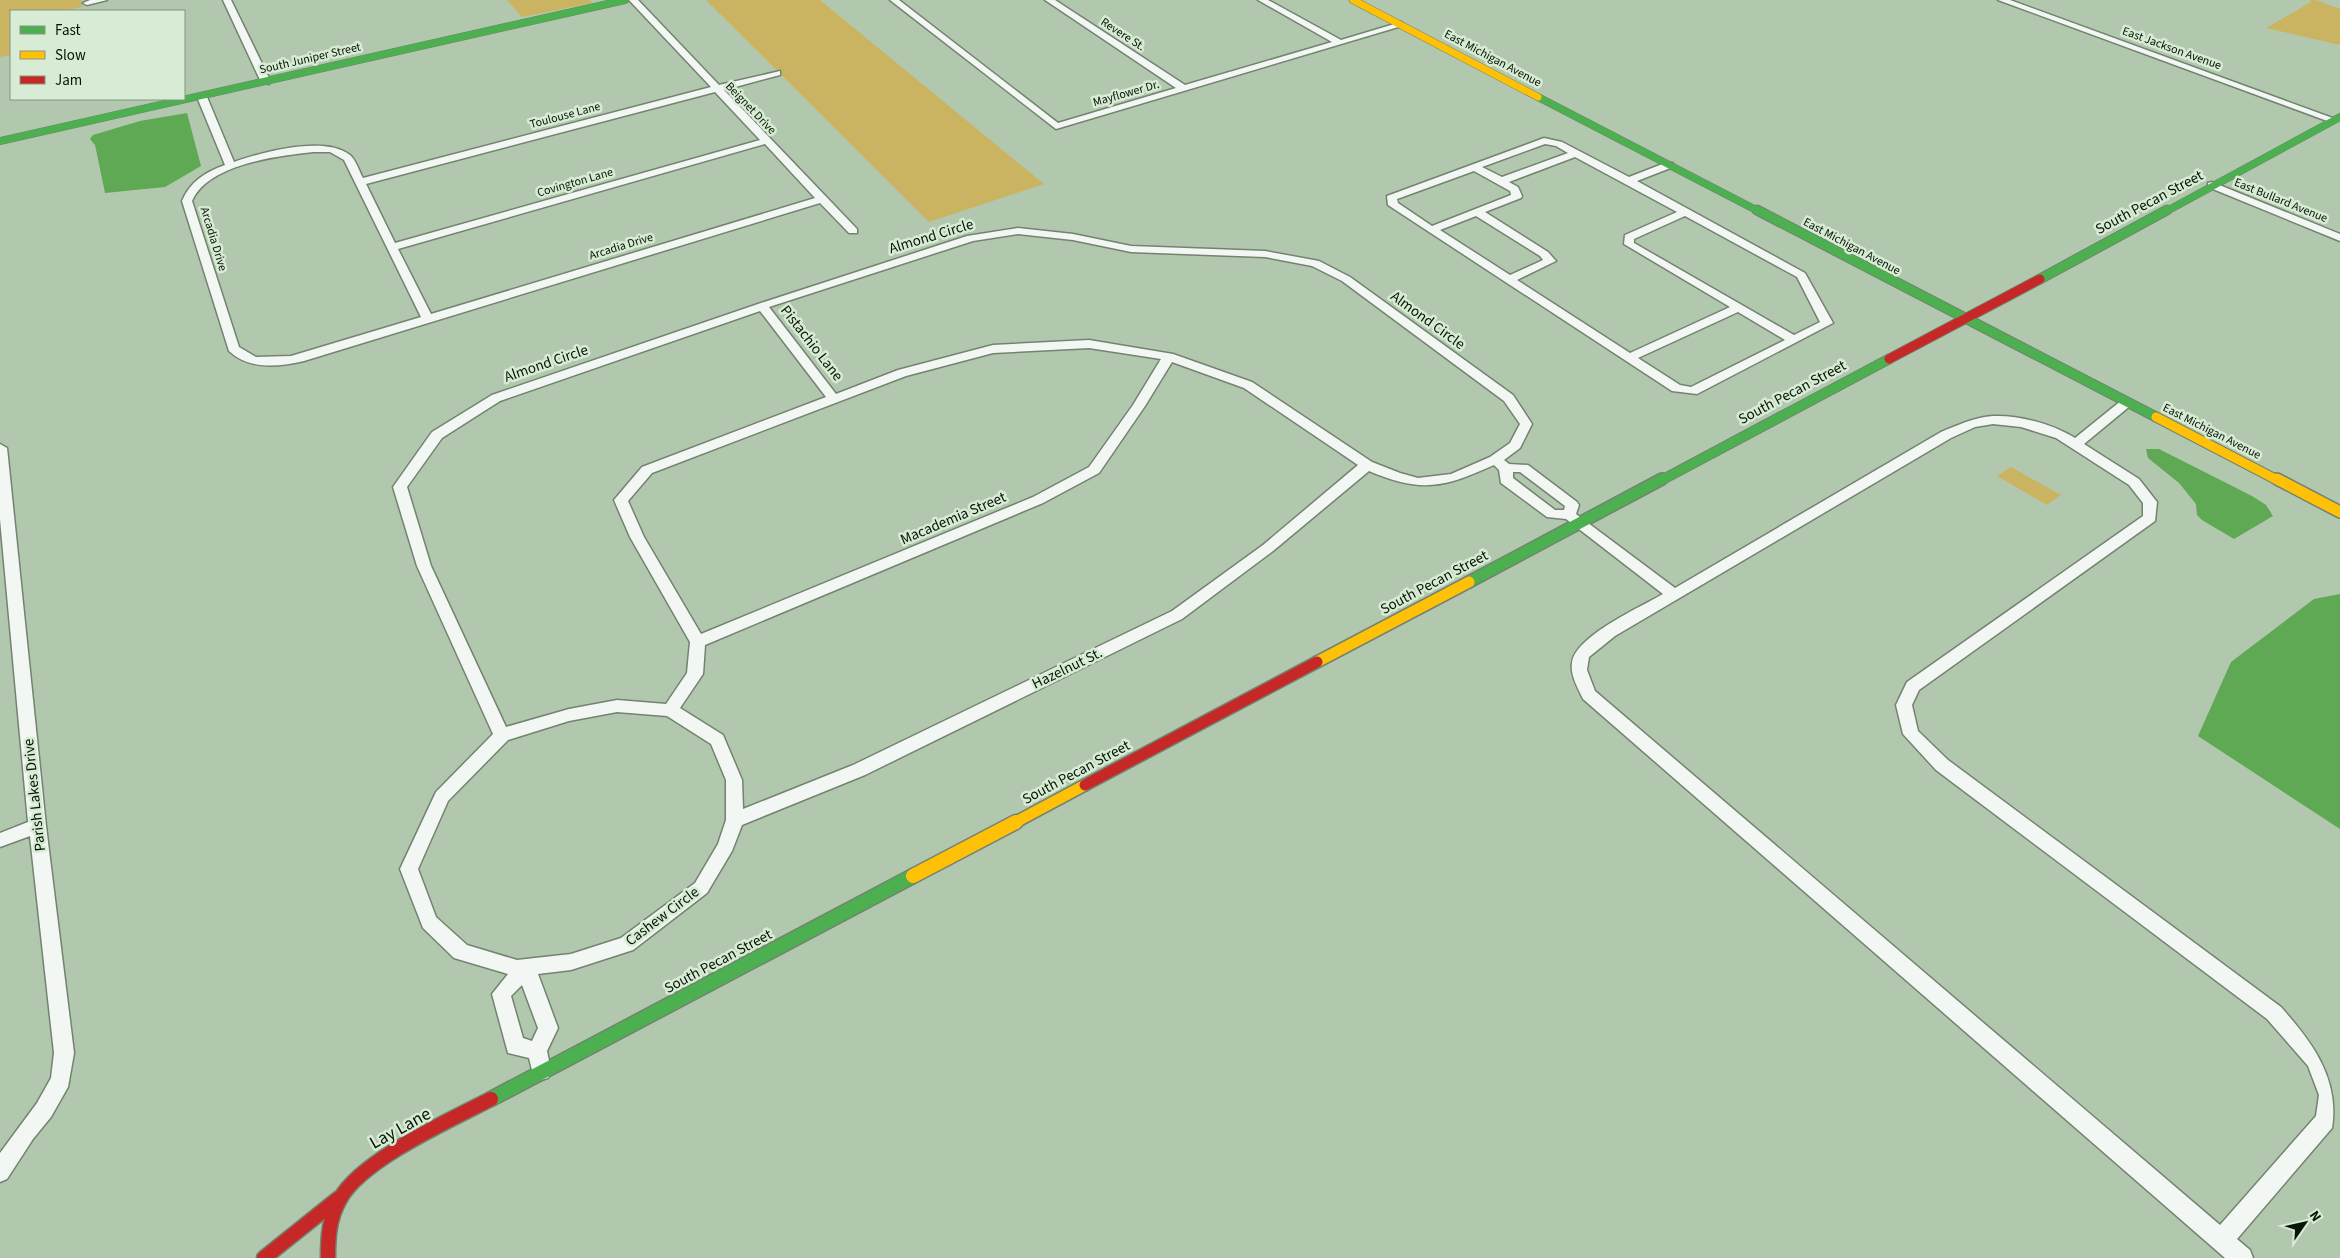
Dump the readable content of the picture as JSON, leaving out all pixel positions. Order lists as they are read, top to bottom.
{
  "streets": {
    "street": [
      "Revere St.",
      "East Jackson Avenue",
      "South Juniper Street",
      "East Michigan Avenue",
      "Mayflower Dr.",
      "Beignet Drive",
      "Toulouse Lane",
      "Covington Lane",
      "East Bullard Avenue",
      "South Pecan Street",
      "Almond Circle",
      "Arcadia Drive",
      "Pistachio Lane",
      "Macademia Street",
      "Hazelnut St.",
      "Parish Lakes Drive",
      "Cashew Circle",
      "Lay Lane"
    ]
  },
  "crossings": [
    ["Revere St.", "Mayflower Dr."],
    ["East Jackson Avenue", "South Pecan Street"],
    ["East Michigan Avenue", "Mayflower Dr."],
    ["East Michigan Avenue", "South Pecan Street"],
    ["Beignet Drive", "Toulouse Lane"],
    ["Beignet Drive", "Covington Lane"],
    ["Beignet Drive", "Arcadia Drive"],
    ["Toulouse Lane", "Arcadia Drive"],
    ["Covington Lane", "Arcadia Drive"],
    ["East Bullard Avenue", "South Pecan Street"],
    ["South Pecan Street", "Lay Lane"],
    ["Almond Circle", "Pistachio Lane"],
    ["Almond Circle", "Macademia Street"],
    ["Almond Circle", "Hazelnut St."],
    ["Almond Circle", "Cashew Circle"],
    ["Hazelnut St.", "Cashew Circle"]
  ],
  "legend": ["Fast", "Slow", "Jam"],
  "north": "top right"
}
